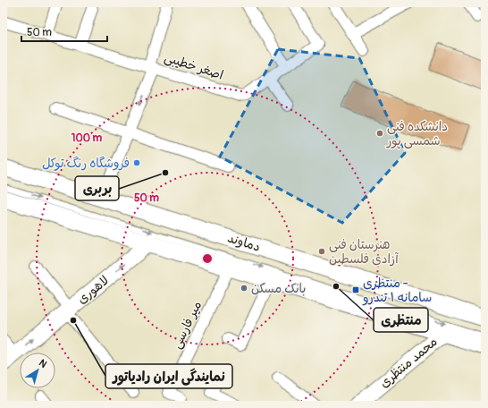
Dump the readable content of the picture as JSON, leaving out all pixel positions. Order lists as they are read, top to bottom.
{
  "streets": {
    "main road": ["دماوند", "لاهوری", "محمد منتظری"],
    "street": ["اصغر خطیبی", "میر فارسی"]
  },
  "one_way": ["لاهوری"],
  "places": {
    "other": [
      "دانشکده فنی شمسی پور",
      "فروشگاه رنگ توکل",
      "بربری",
      "هنرستان فنی آزادی فلسطین",
      "منتظری",
      "بانک مسکن",
      "نمایندگی ایران رادیاتور"
    ],
    "transit": ["منتظری - سامانه ۱ تندرو"]
  },
  "scale_bar": "50 m",
  "north": "top right",
  "rings": ["100 m", "50 m"]
}
